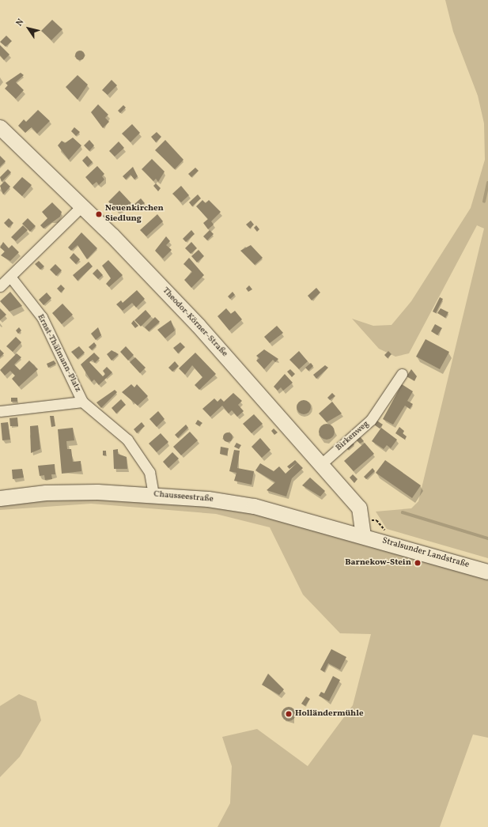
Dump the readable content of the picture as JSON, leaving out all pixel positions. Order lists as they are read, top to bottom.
{
  "streets": {
    "street": [
      "Theodor-Körner-Straße",
      "Ernst-Thälmann-Platz",
      "Birkenweg",
      "Chausseestraße",
      "Stralsunder Landstraße"
    ]
  },
  "crossings": [
    ["Theodor-Körner-Straße", "Birkenweg"],
    ["Theodor-Körner-Straße", "Chausseestraße"],
    ["Theodor-Körner-Straße", "Stralsunder Landstraße"],
    ["Ernst-Thälmann-Platz", "Chausseestraße"],
    ["Chausseestraße", "Stralsunder Landstraße"]
  ],
  "places": ["Neuenkirchen Siedlung", "Barnekow-Stein", "Holländermühle"],
  "north": "top left"
}
